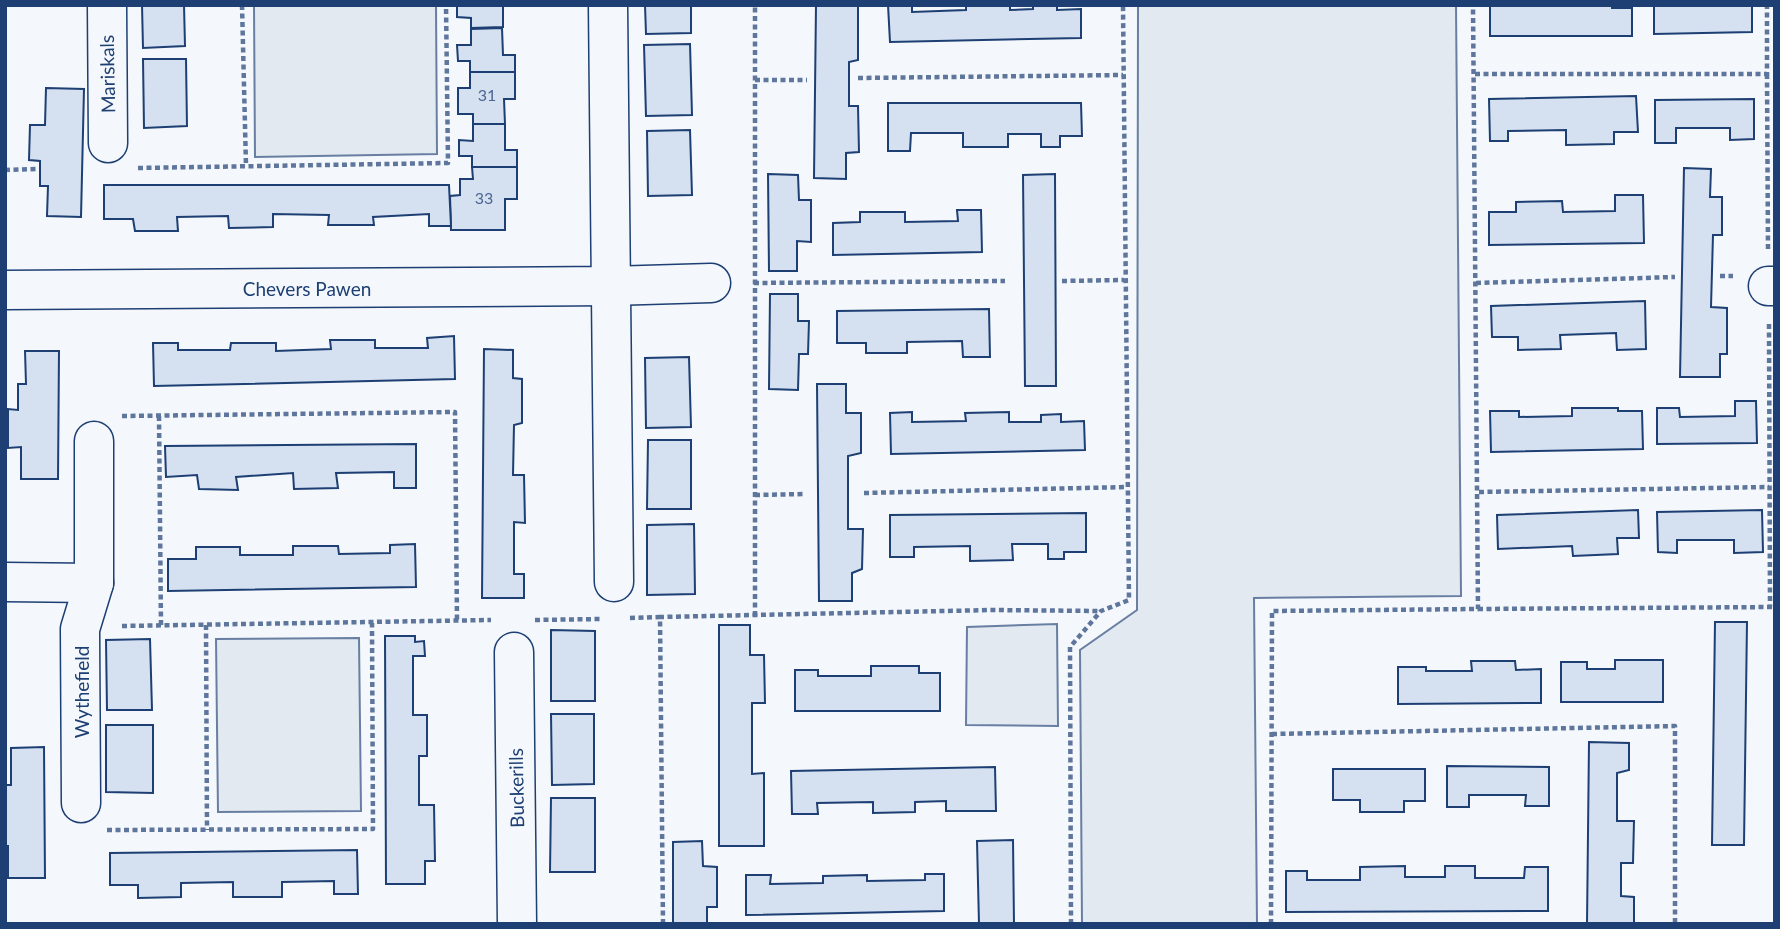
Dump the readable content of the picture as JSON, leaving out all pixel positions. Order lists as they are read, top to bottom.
{
  "streets": {
    "street": [
      "Mariskals",
      "Chevers Pawen",
      "Wythefield",
      "Buckerills"
    ]
  },
  "house_numbers": ["31", "33"]
}
